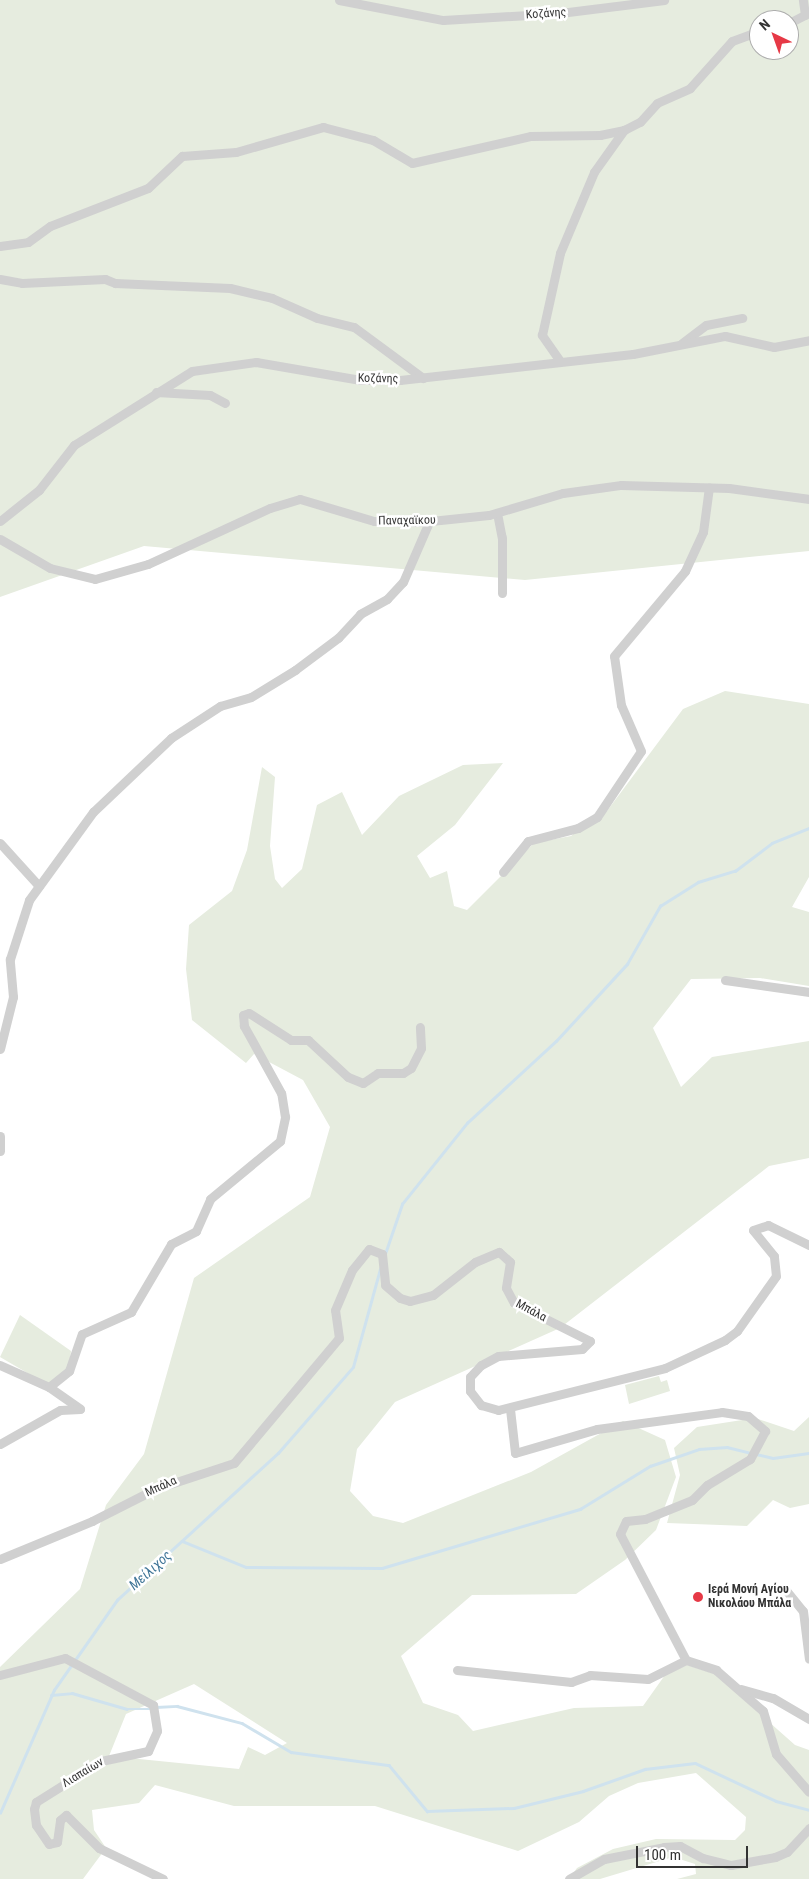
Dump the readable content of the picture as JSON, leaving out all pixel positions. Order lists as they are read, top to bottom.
{
  "streets": {
    "street": [
      "Κοζάνης",
      "Παναχαϊκου",
      "Μπάλα",
      "Λιαπαίων"
    ]
  },
  "water": ["Μείλιχος"],
  "places": ["Ιερά Μονή Αγίου Νικολάου Μπάλα"],
  "scale_bar": "100 m",
  "north": "top left"
}
